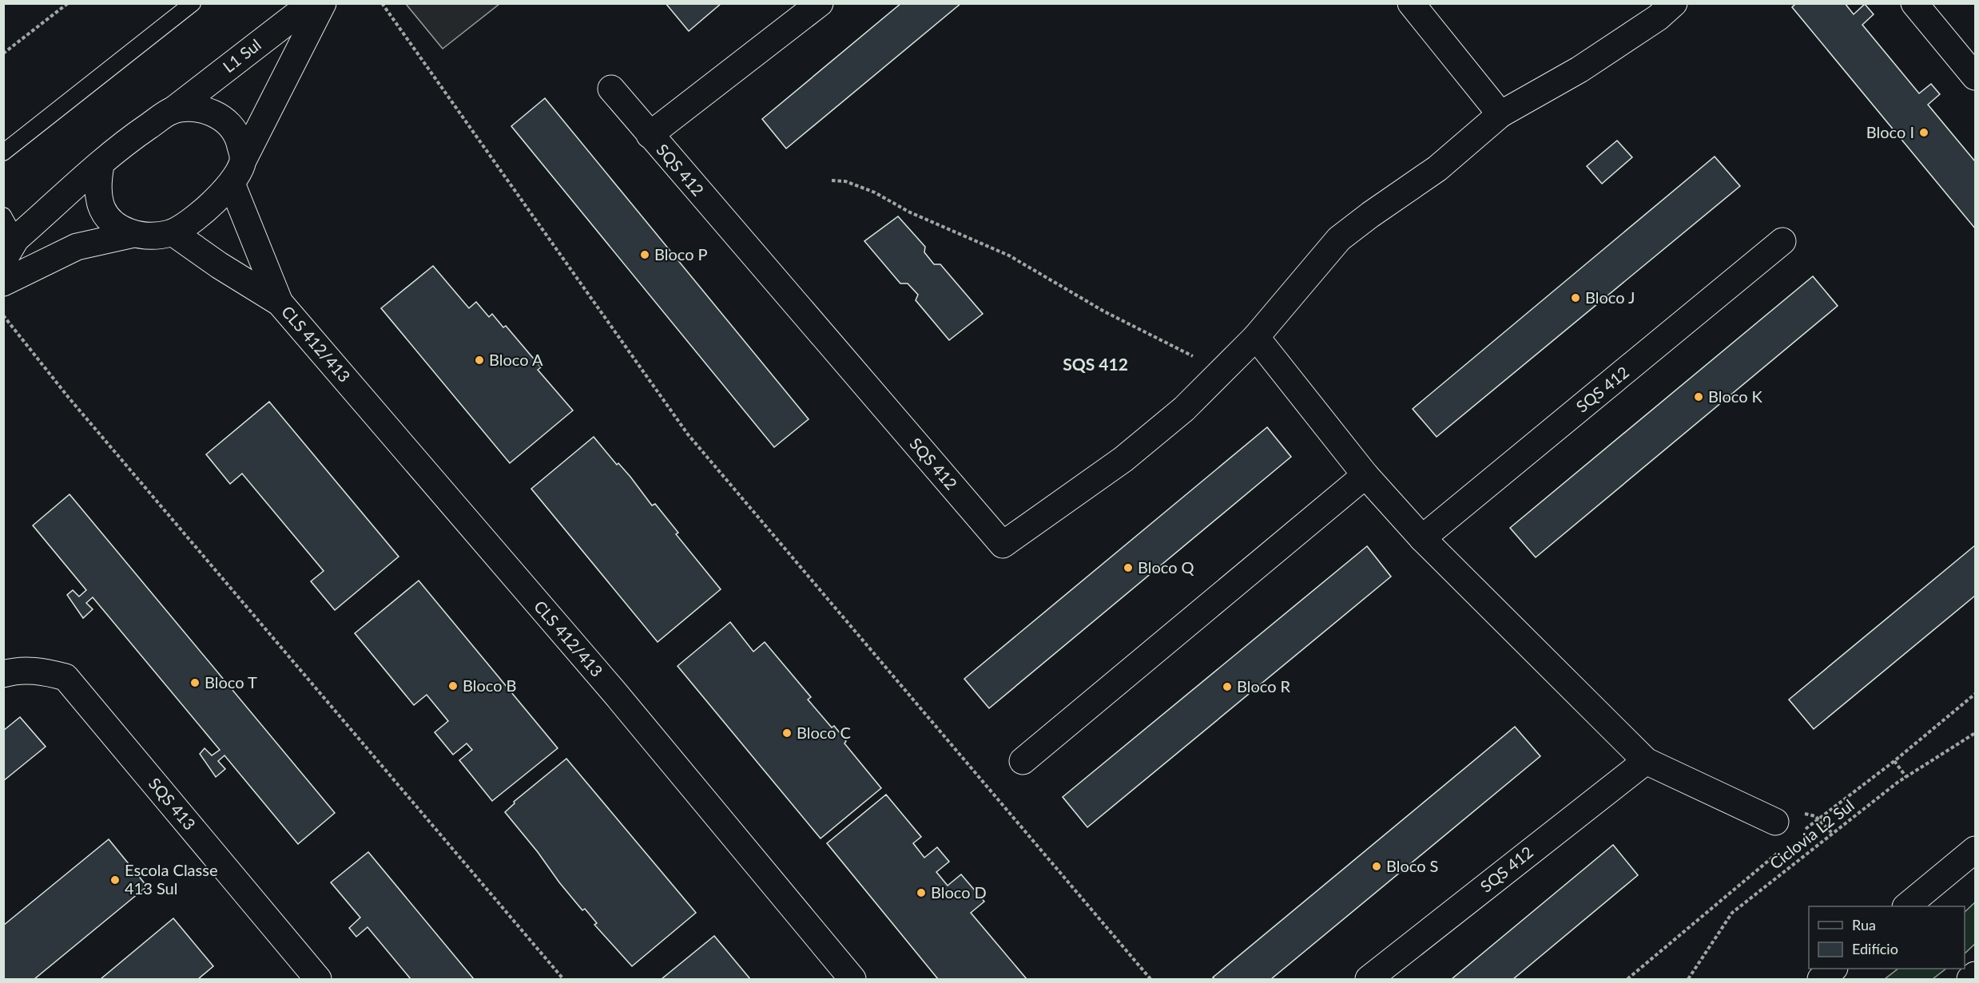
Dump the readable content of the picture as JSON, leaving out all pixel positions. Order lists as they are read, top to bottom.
{
  "streets": {
    "street": [
      "L1 Sul",
      "SQS 412",
      "CLS 412/413",
      "SQS 413"
    ],
    "path": ["Ciclovia L2 Sul"]
  },
  "crossings": [
    ["L1 Sul", "CLS 412/413"]
  ],
  "districts": ["SQS 412"],
  "places": [
    "Bloco I",
    "Bloco P",
    "Bloco J",
    "Bloco A",
    "Bloco K",
    "Bloco Q",
    "Bloco T",
    "Bloco B",
    "Bloco R",
    "Bloco C",
    "Bloco S",
    "Escola Classe 413 Sul",
    "Bloco D"
  ],
  "legend": ["Rua", "Edifício"]
}
